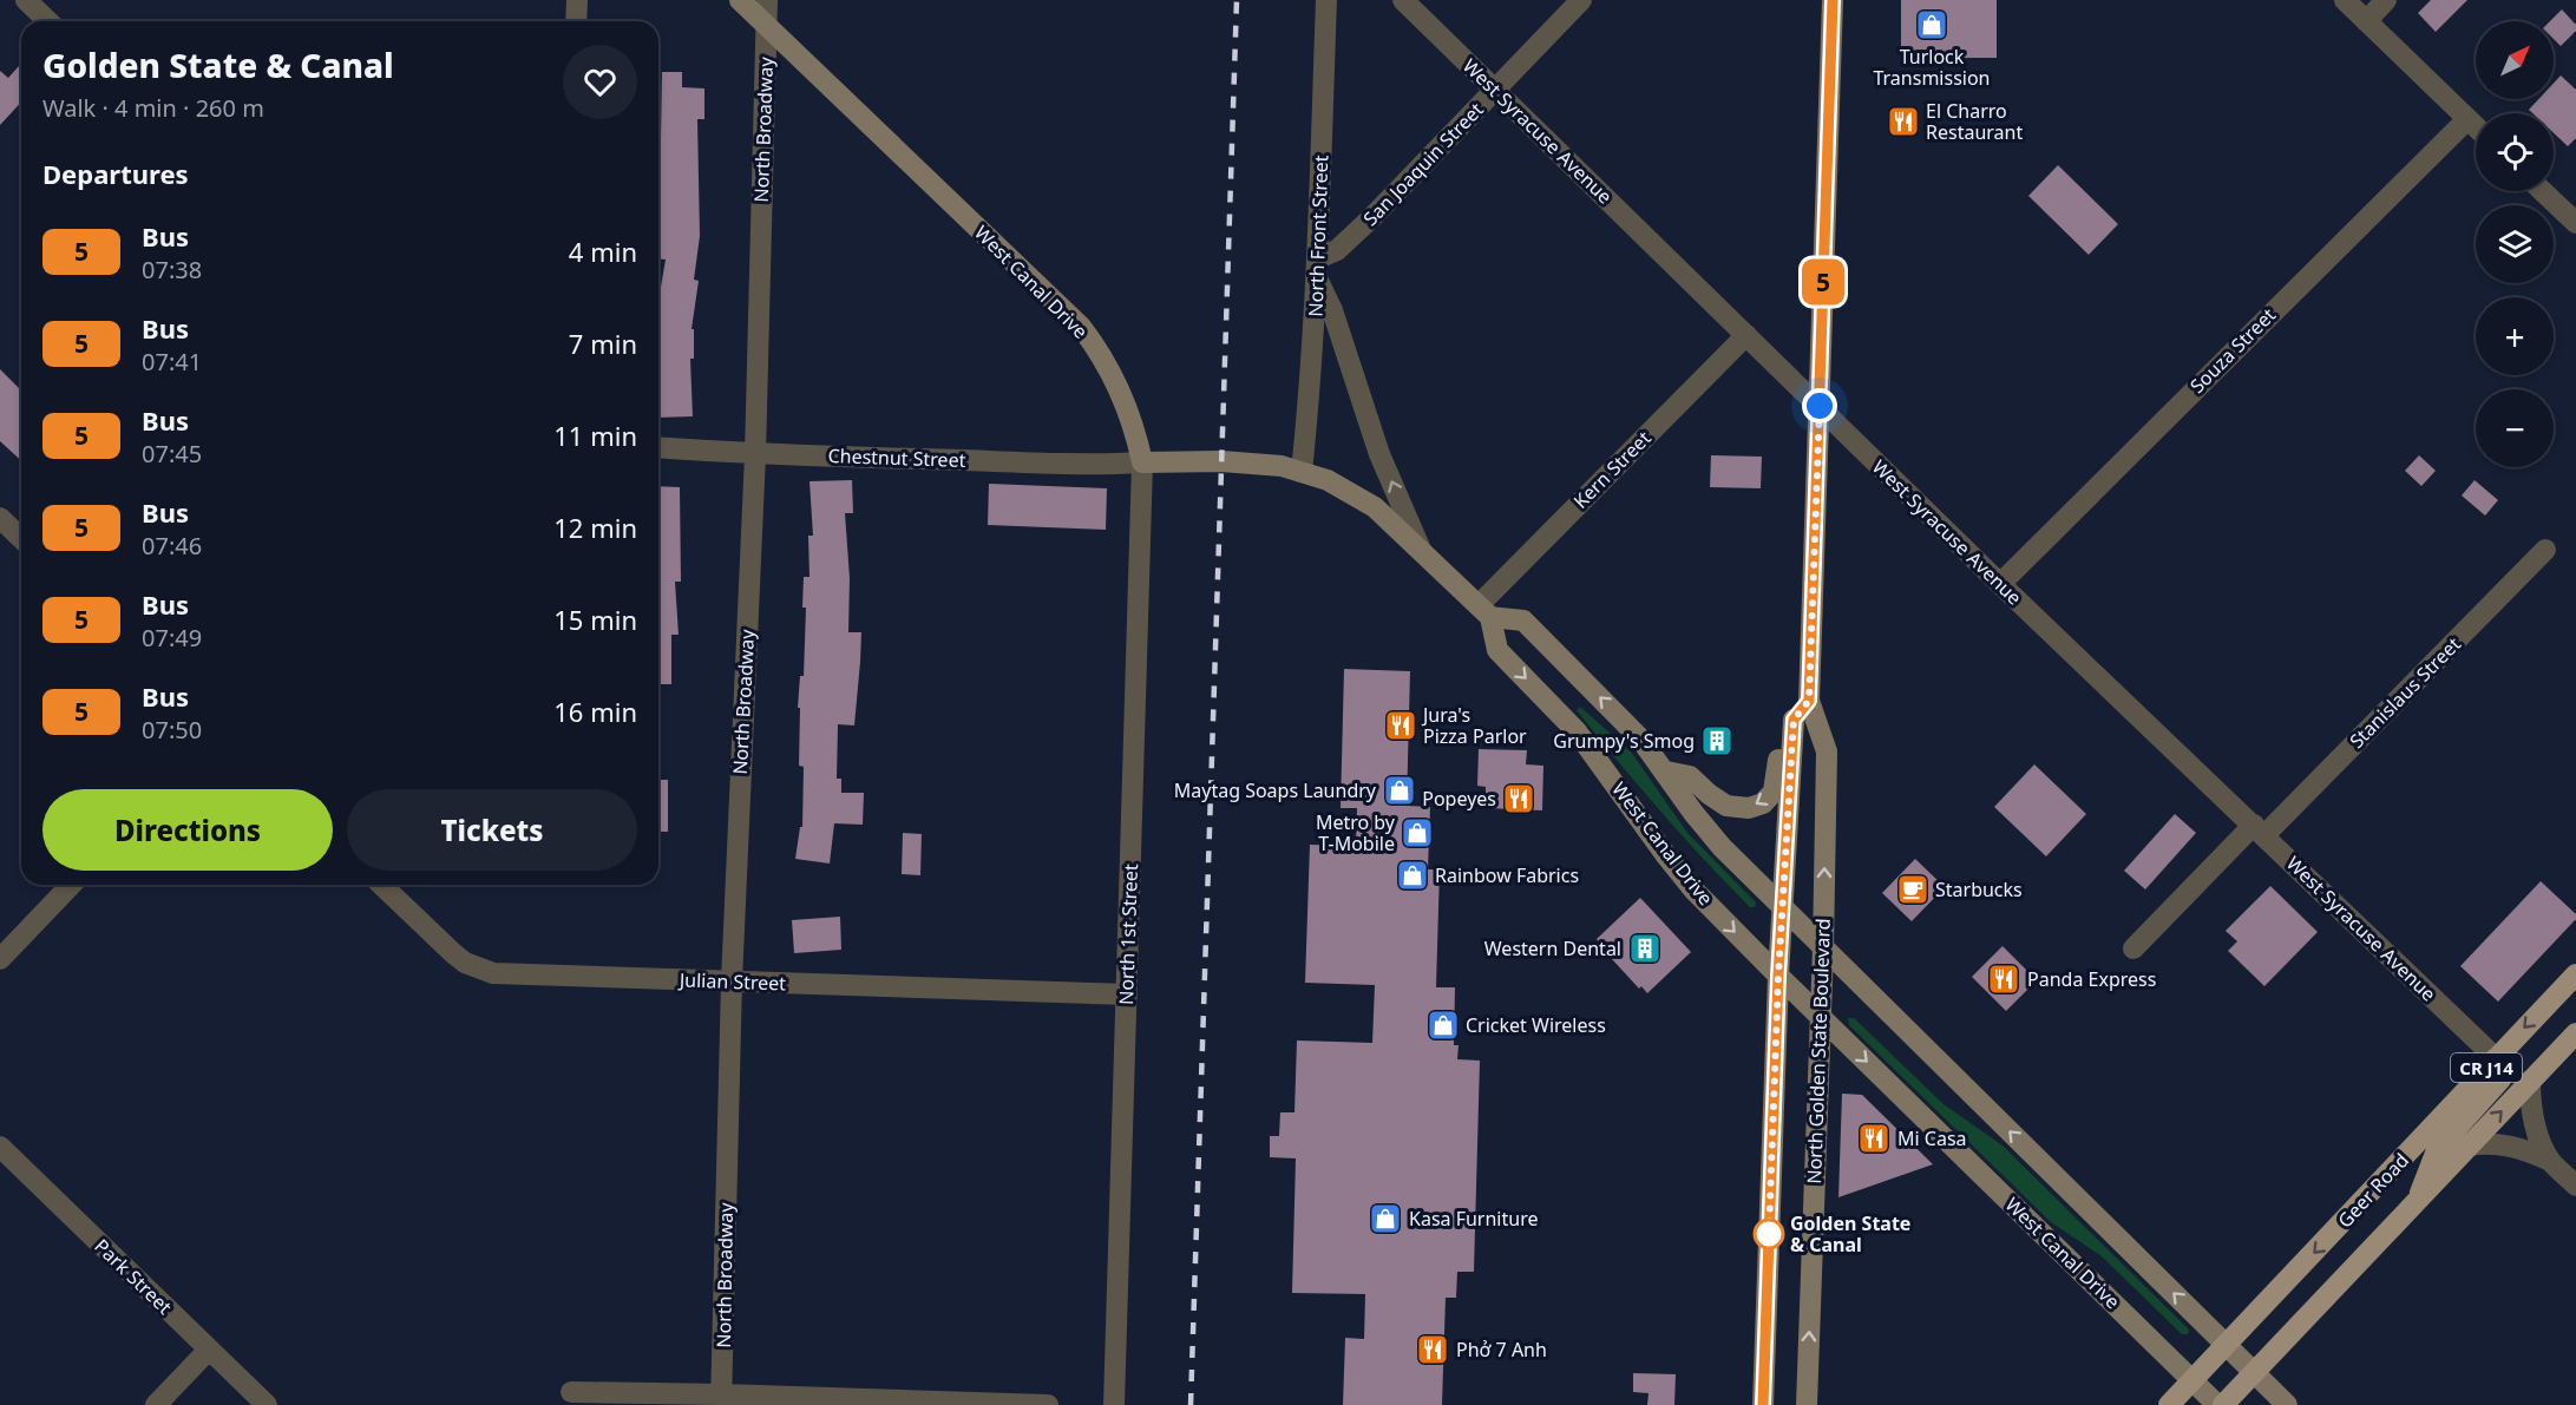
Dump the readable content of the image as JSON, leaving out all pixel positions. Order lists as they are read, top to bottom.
{
  "streets": {
    "main road": [
      "West Canal Drive",
      "North Golden State Boulevard",
      "CR J14",
      "Geer Road"
    ],
    "street": [
      "North Broadway",
      "West Syracuse Avenue",
      "San Joaquin Street",
      "North Front Street",
      "Souza Street",
      "Chestnut Street",
      "Kern Street",
      "Stanislaus Street",
      "North 1st Street",
      "Julian Street",
      "Park Street"
    ]
  },
  "crossings": [
    ["North Broadway", "West Canal Drive"],
    ["North Broadway", "Chestnut Street"],
    ["North Broadway", "Julian Street"],
    ["West Syracuse Avenue", "San Joaquin Street"],
    ["West Syracuse Avenue", "Souza Street"],
    ["West Syracuse Avenue", "Kern Street"],
    ["West Syracuse Avenue", "Stanislaus Street"],
    ["West Syracuse Avenue", "North Golden State Boulevard"],
    ["West Syracuse Avenue", "Geer Road"],
    ["San Joaquin Street", "North Front Street"],
    ["West Canal Drive", "Chestnut Street"],
    ["West Canal Drive", "Kern Street"],
    ["West Canal Drive", "North 1st Street"],
    ["West Canal Drive", "North Golden State Boulevard"],
    ["West Canal Drive", "Geer Road"],
    ["Chestnut Street", "North 1st Street"],
    ["North 1st Street", "Julian Street"]
  ],
  "places": {
    "shop": [
      "Turlock Transmission",
      "Maytag Soaps Laundry",
      "Metro by T-Mobile",
      "Rainbow Fabrics",
      "Cricket Wireless",
      "Kasa Furniture"
    ],
    "restaurant": [
      "El Charro Restaurant",
      "Jura's Pizza Parlor",
      "Popeyes",
      "Panda Express",
      "Mi Casa",
      "Phở 7 Anh"
    ],
    "building": ["Grumpy's Smog", "Western Dental"],
    "cafe": ["Starbucks"],
    "other": ["Golden State & Canal"]
  },
  "lines": ["bus line 5"],
  "north": "top right",
  "page": {
    "on_map": "5",
    "map_buttons": ["+", "−"],
    "heading": [
      ["Golden State & Canal", "Walk · 4 min · 260 m"],
      "Departures"
    ],
    "list": [
      {
        "mark": "5",
        "name": "Bus",
        "note": "07:38",
        "value": "4 min"
      },
      {
        "mark": "5",
        "name": "Bus",
        "note": "07:41",
        "value": "7 min"
      },
      {
        "mark": "5",
        "name": "Bus",
        "note": "07:45",
        "value": "11 min"
      },
      {
        "mark": "5",
        "name": "Bus",
        "note": "07:46",
        "value": "12 min"
      },
      {
        "mark": "5",
        "name": "Bus",
        "note": "07:49",
        "value": "15 min"
      },
      {
        "mark": "5",
        "name": "Bus",
        "note": "07:50",
        "value": "16 min"
      }
    ],
    "buttons": ["Directions", "Tickets"]
  }
}
